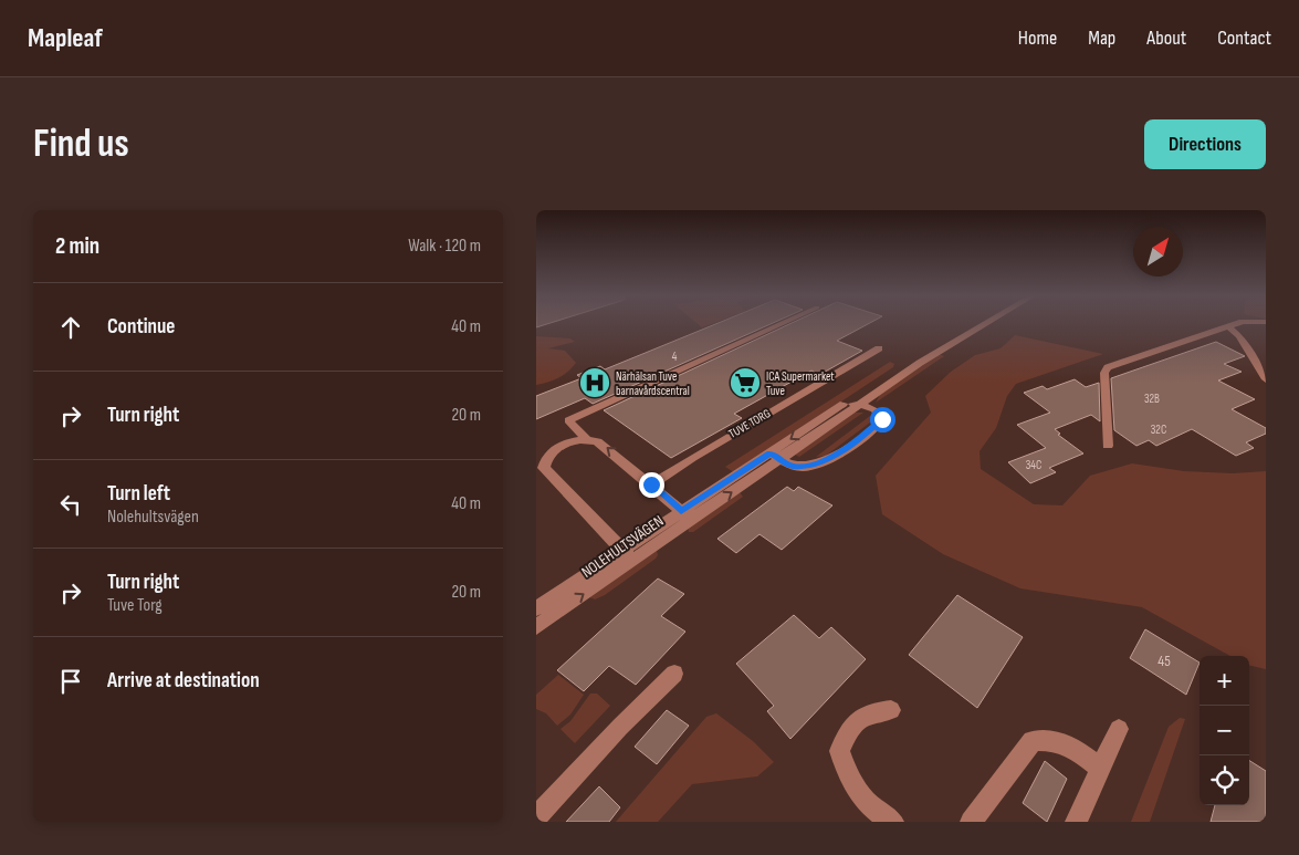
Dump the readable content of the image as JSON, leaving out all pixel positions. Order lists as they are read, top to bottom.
{
  "streets": {
    "street": ["TUVE TORG", "NOLEHULTSVÄGEN"]
  },
  "places": {
    "hospital": ["Närhälsan Tuve barnavårdscentral"],
    "supermarket": ["ICA Supermarket Tuve"]
  },
  "house_numbers": [
    "4",
    "32B",
    "32C",
    "34C",
    "45"
  ],
  "north": "top right",
  "page": {
    "header": "Mapleaf",
    "nav": [
      "Home",
      "Map",
      "About",
      "Contact"
    ],
    "buttons": "Directions",
    "title": "Find us",
    "heading": ["2 min", "Walk · 120 m"],
    "list": [
      ["Continue", "40 m"],
      ["Turn right", "20 m"],
      ["Turn left", "Nolehultsvägen", "40 m"],
      ["Turn right", "Tuve Torg", "20 m"],
      "Arrive at destination"
    ],
    "map_buttons": ["+", "−"]
  }
}
